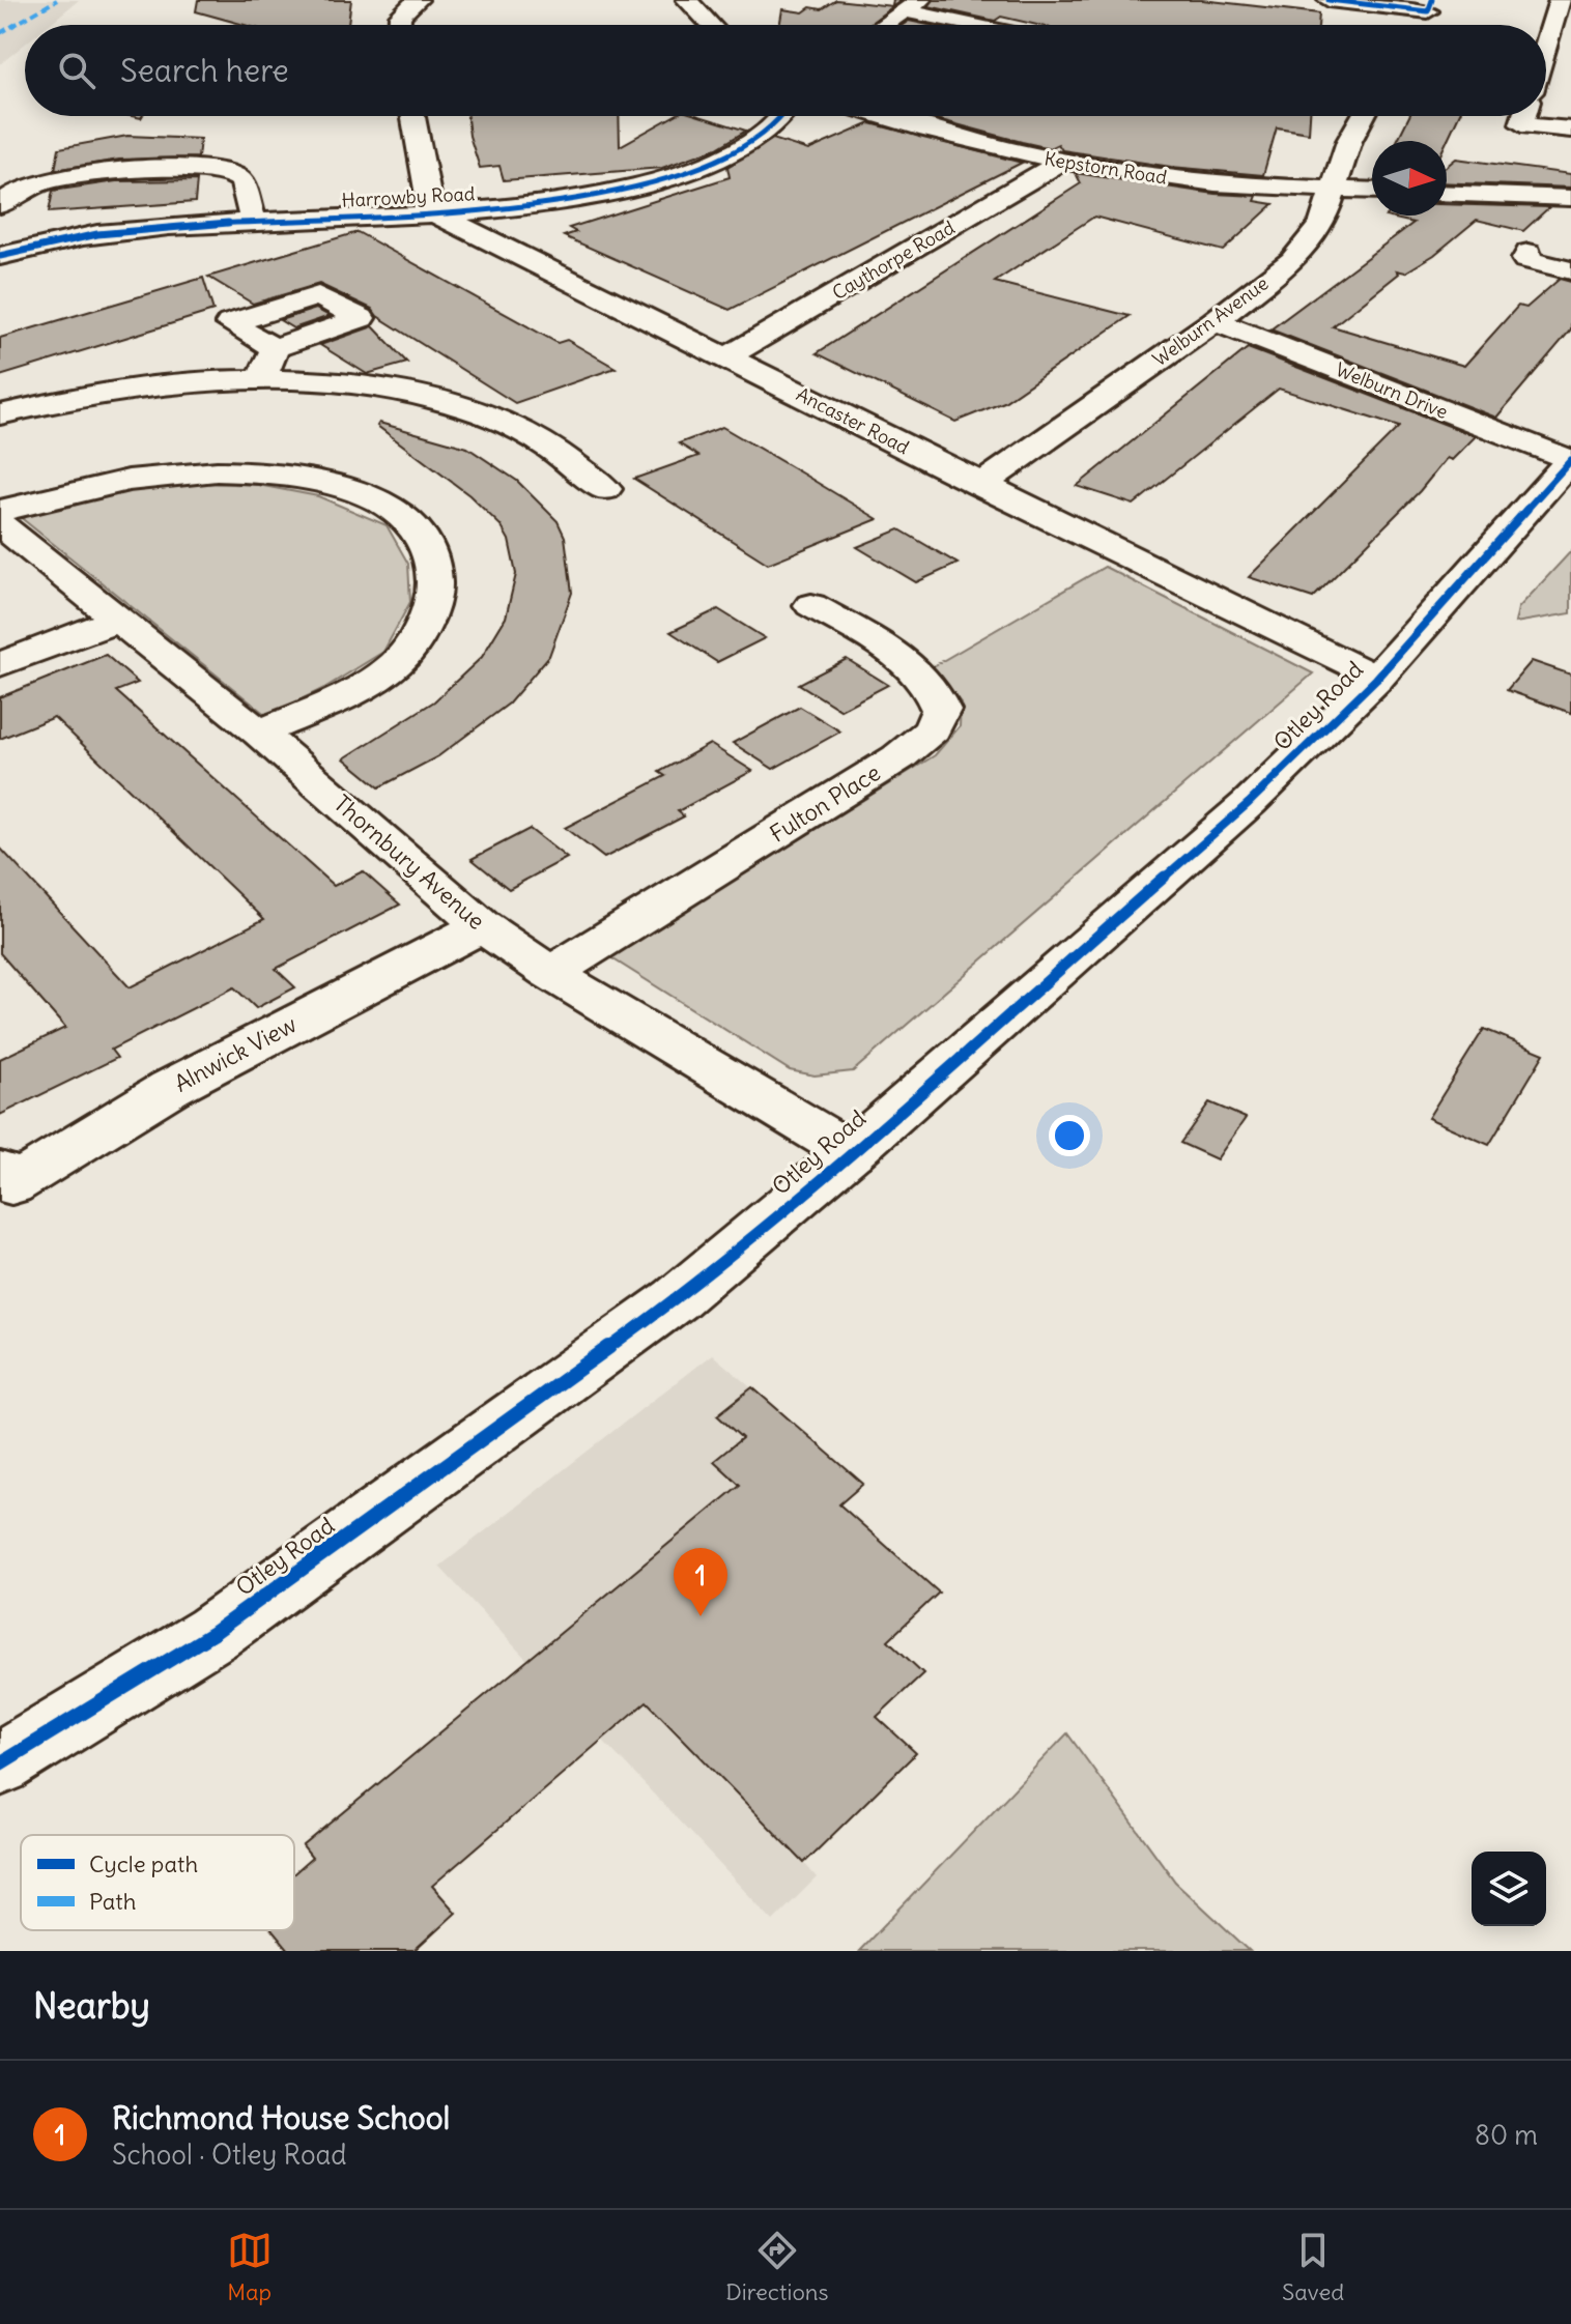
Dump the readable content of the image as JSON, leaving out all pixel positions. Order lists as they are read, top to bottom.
{
  "streets": {
    "main road": [
      "Kepstorn Road",
      "Harrowby Road",
      "Caythorpe Road",
      "Welburn Avenue",
      "Welburn Drive",
      "Ancaster Road",
      "Otley Road",
      "Fulton Place",
      "Thornbury Avenue",
      "Alnwick View"
    ]
  },
  "crossings": [
    ["Kepstorn Road", "Caythorpe Road"],
    ["Kepstorn Road", "Welburn Avenue"],
    ["Harrowby Road", "Ancaster Road"],
    ["Caythorpe Road", "Ancaster Road"],
    ["Welburn Avenue", "Welburn Drive"],
    ["Welburn Avenue", "Ancaster Road"],
    ["Welburn Drive", "Otley Road"],
    ["Ancaster Road", "Otley Road"],
    ["Otley Road", "Thornbury Avenue"],
    ["Fulton Place", "Thornbury Avenue"],
    ["Thornbury Avenue", "Alnwick View"]
  ],
  "legend": ["Cycle path", "Path"],
  "north": "right",
  "page": {
    "search": "Search here",
    "pins": "1",
    "heading": "Nearby",
    "list": [
      {
        "mark": "1",
        "name": "Richmond House School",
        "note": "School · Otley Road",
        "value": "80 m"
      }
    ],
    "nav": ["Map", "Directions", "Saved"]
  }
}
